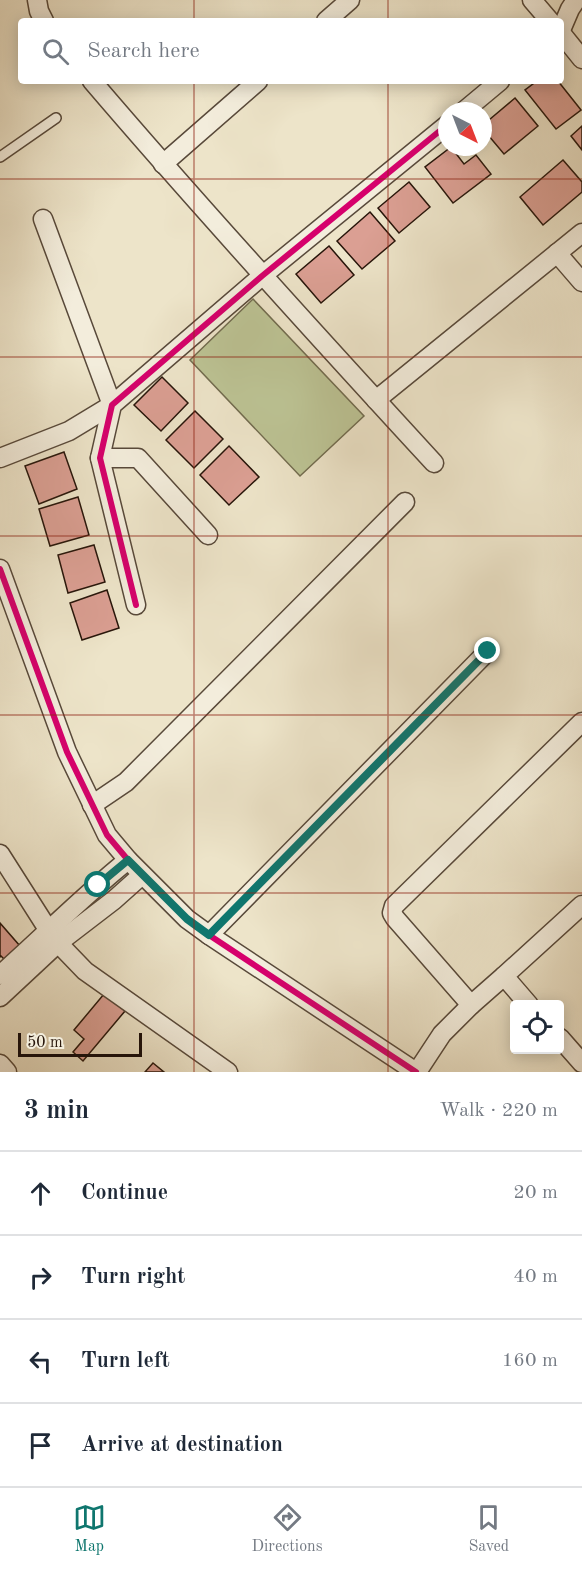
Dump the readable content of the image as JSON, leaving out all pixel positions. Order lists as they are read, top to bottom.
{
  "scale_bar": "50 m",
  "north": "bottom right",
  "page": {
    "search": "Search here",
    "scale": "50 m",
    "heading": ["3 min", "Walk · 220 m"],
    "list": [
      ["Continue", "20 m"],
      ["Turn right", "40 m"],
      ["Turn left", "160 m"],
      "Arrive at destination"
    ],
    "nav": ["Map", "Directions", "Saved"]
  }
}
